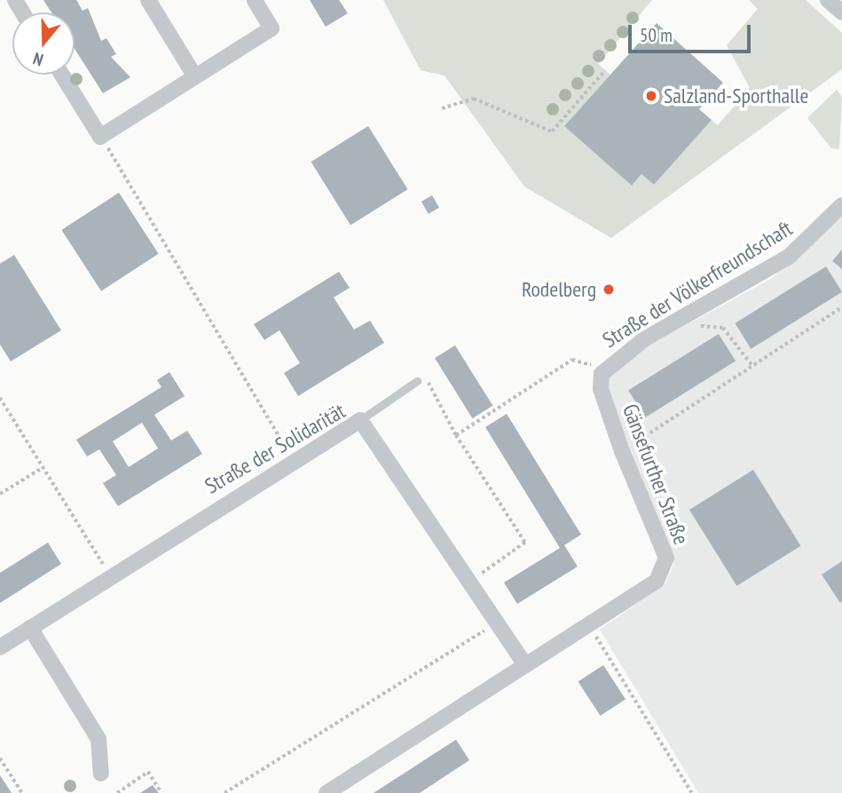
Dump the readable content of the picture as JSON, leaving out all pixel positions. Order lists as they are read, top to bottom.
{
  "streets": {
    "street": ["Straße der Völkerfreundschaft", "Straße der Solidarität", "Gänsefurther Straße"]
  },
  "crossings": [
    ["Straße der Völkerfreundschaft", "Gänsefurther Straße"],
    ["Straße der Solidarität", "Gänsefurther Straße"]
  ],
  "places": ["Salzland-Sporthalle", "Rodelberg"],
  "scale_bar": "50 m",
  "north": "bottom"
}
